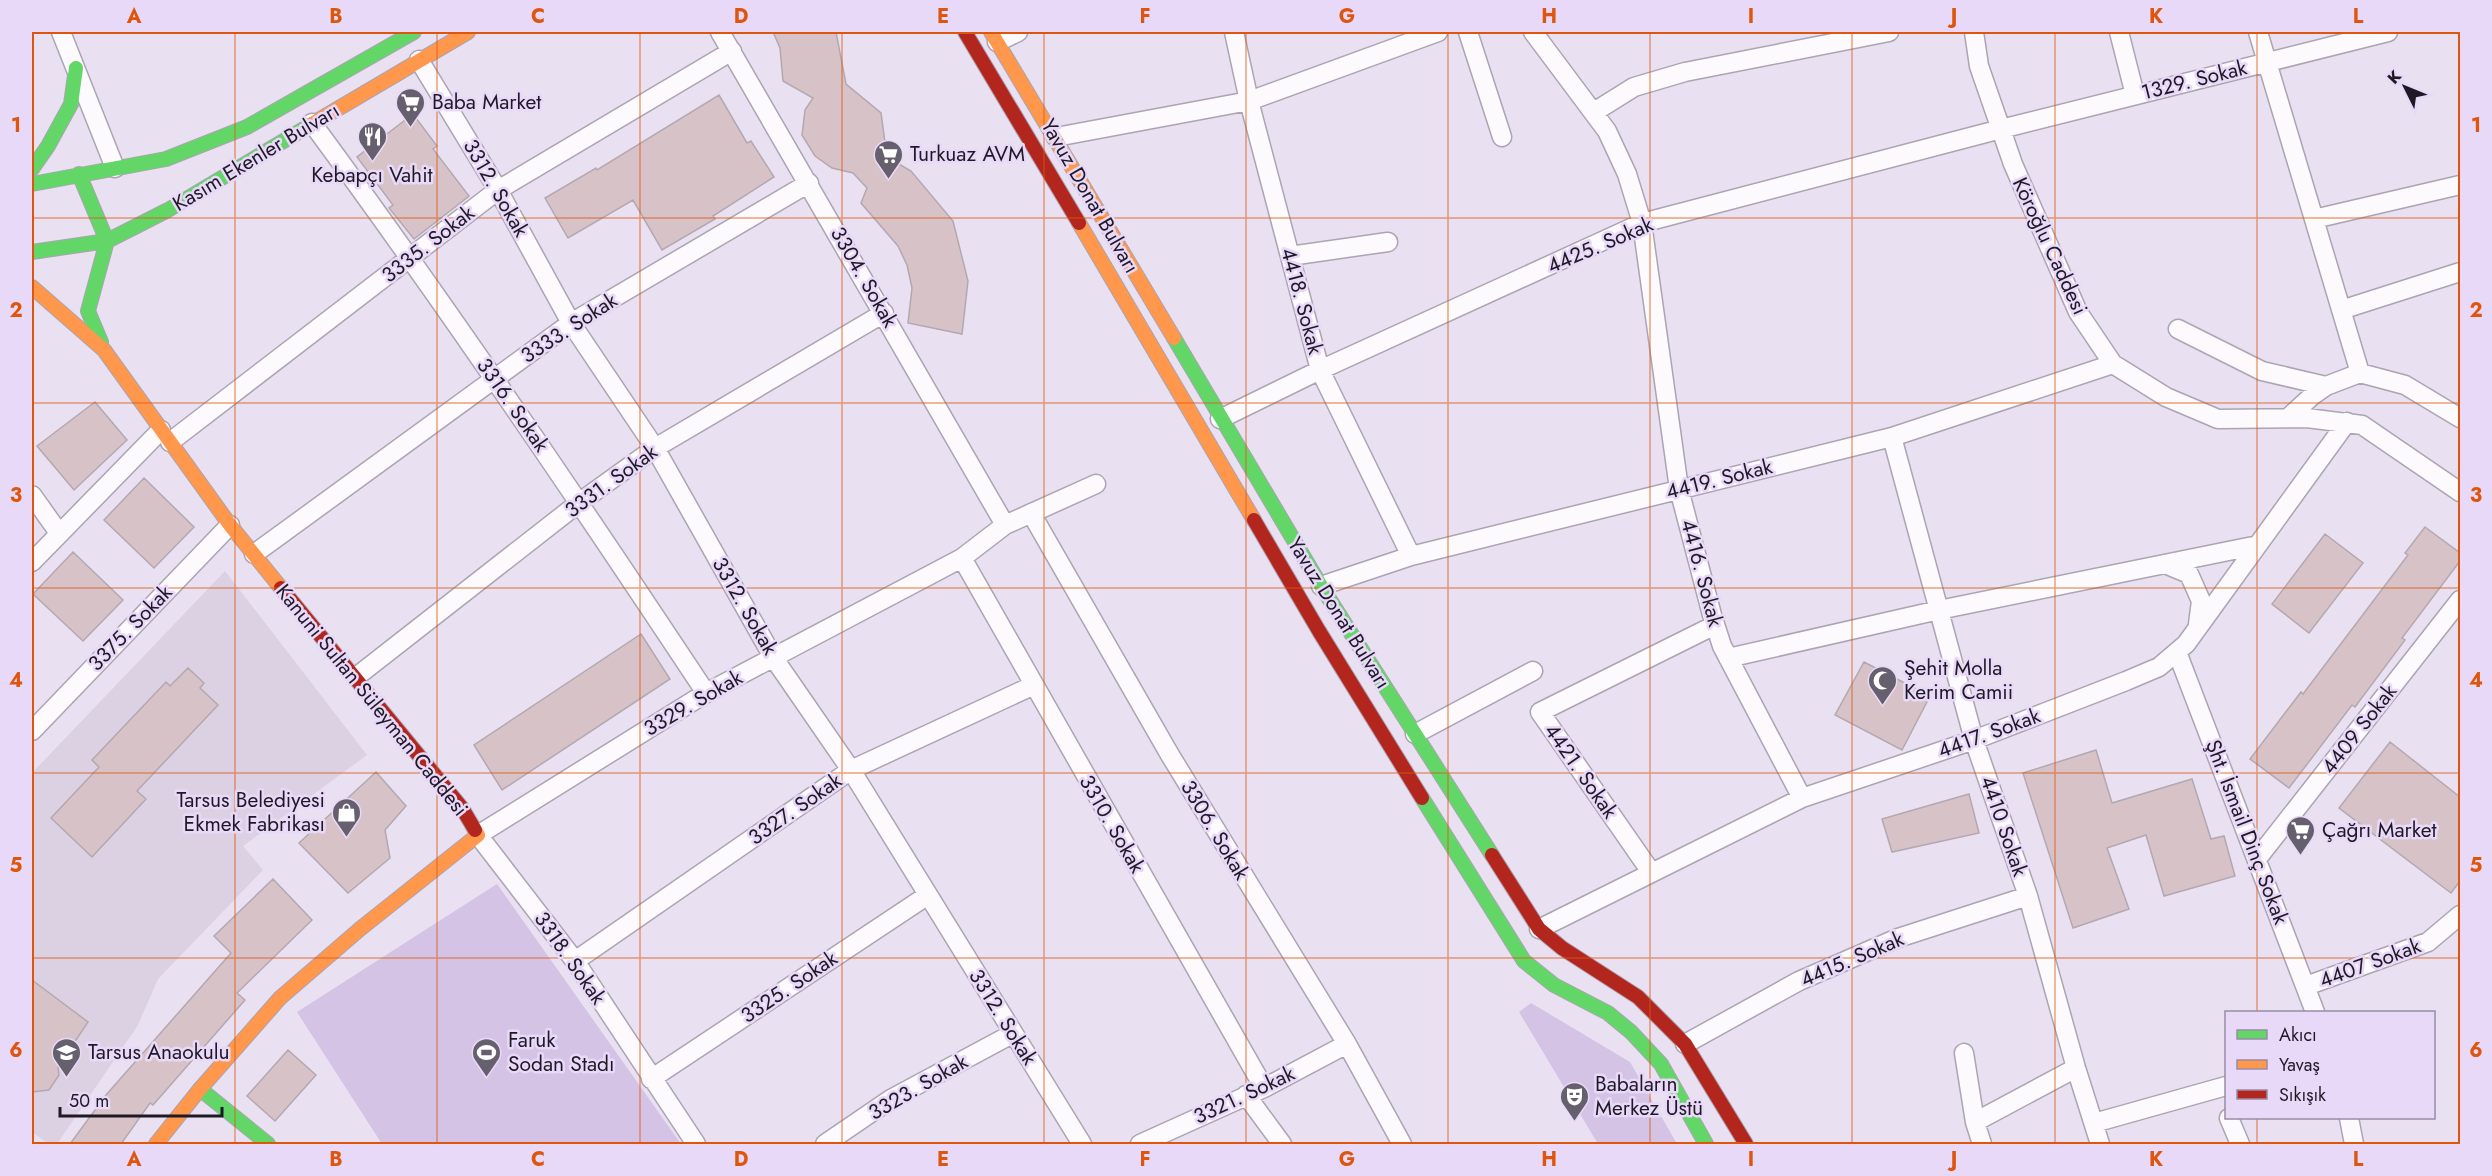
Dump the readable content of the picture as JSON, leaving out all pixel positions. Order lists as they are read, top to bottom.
{
  "streets": {
    "street": [
      "1329. Sokak",
      "Kasım Ekenler Bulvarı",
      "3312. Sokak",
      "Yavuz Donat Bulvarı",
      "3335. Sokak",
      "4425. Sokak",
      "Köroğlu Caddesi",
      "3304. Sokak",
      "4418. Sokak",
      "3333. Sokak",
      "3316. Sokak",
      "4419. Sokak",
      "3331. Sokak",
      "4416. Sokak",
      "3375. Sokak",
      "Kanuni Sultan Süleyman Caddesi",
      "3329. Sokak",
      "4409 Sokak",
      "4417. Sokak",
      "4421. Sokak",
      "3327. Sokak",
      "3310. Sokak",
      "4410 Sokak",
      "3306. Sokak",
      "Şht. İsmail Dinç Sokak",
      "3318. Sokak",
      "4415. Sokak",
      "4407 Sokak",
      "3325. Sokak",
      "3323. Sokak",
      "3321. Sokak"
    ]
  },
  "crossings": [
    ["1329. Sokak", "4425. Sokak"],
    ["1329. Sokak", "Köroğlu Caddesi"],
    ["Kasım Ekenler Bulvarı", "3312. Sokak"],
    ["Kasım Ekenler Bulvarı", "3316. Sokak"],
    ["3312. Sokak", "3335. Sokak"],
    ["3312. Sokak", "3333. Sokak"],
    ["3312. Sokak", "3331. Sokak"],
    ["3312. Sokak", "3329. Sokak"],
    ["3312. Sokak", "3327. Sokak"],
    ["3312. Sokak", "3325. Sokak"],
    ["3312. Sokak", "3323. Sokak"],
    ["Yavuz Donat Bulvarı", "4425. Sokak"],
    ["Yavuz Donat Bulvarı", "4419. Sokak"],
    ["Yavuz Donat Bulvarı", "4417. Sokak"],
    ["Yavuz Donat Bulvarı", "4415. Sokak"],
    ["3335. Sokak", "3304. Sokak"],
    ["3335. Sokak", "3316. Sokak"],
    ["3335. Sokak", "Kanuni Sultan Süleyman Caddesi"],
    ["4425. Sokak", "Köroğlu Caddesi"],
    ["4425. Sokak", "4418. Sokak"],
    ["4425. Sokak", "4416. Sokak"],
    ["Köroğlu Caddesi", "4419. Sokak"],
    ["Köroğlu Caddesi", "4417. Sokak"],
    ["3304. Sokak", "3333. Sokak"],
    ["3304. Sokak", "3331. Sokak"],
    ["3304. Sokak", "3329. Sokak"],
    ["4418. Sokak", "4419. Sokak"],
    ["3333. Sokak", "3316. Sokak"],
    ["3333. Sokak", "Kanuni Sultan Süleyman Caddesi"],
    ["3316. Sokak", "3331. Sokak"],
    ["3316. Sokak", "3329. Sokak"],
    ["4419. Sokak", "4416. Sokak"],
    ["4419. Sokak", "4410 Sokak"],
    ["3331. Sokak", "Kanuni Sultan Süleyman Caddesi"],
    ["4416. Sokak", "4417. Sokak"],
    ["4416. Sokak", "4421. Sokak"],
    ["3375. Sokak", "Kanuni Sultan Süleyman Caddesi"],
    ["Kanuni Sultan Süleyman Caddesi", "3329. Sokak"],
    ["Kanuni Sultan Süleyman Caddesi", "3318. Sokak"],
    ["3329. Sokak", "3310. Sokak"],
    ["3329. Sokak", "3306. Sokak"],
    ["3329. Sokak", "3318. Sokak"],
    ["4409 Sokak", "Şht. İsmail Dinç Sokak"],
    ["4417. Sokak", "4421. Sokak"],
    ["4417. Sokak", "4410 Sokak"],
    ["4417. Sokak", "Şht. İsmail Dinç Sokak"],
    ["3327. Sokak", "3310. Sokak"],
    ["3327. Sokak", "3318. Sokak"],
    ["3310. Sokak", "3321. Sokak"],
    ["4410 Sokak", "4415. Sokak"],
    ["3306. Sokak", "3321. Sokak"],
    ["Şht. İsmail Dinç Sokak", "4407 Sokak"],
    ["3318. Sokak", "3325. Sokak"]
  ],
  "places": {
    "supermarket": ["Baba Market", "Turkuaz AVM", "Çağrı Market"],
    "restaurant": ["Kebapçı Vahit"],
    "mosque": ["Şehit Molla Kerim Camii"],
    "shop": ["Tarsus Belediyesi Ekmek Fabrikası"],
    "school or university": ["Tarsus Anaokulu"],
    "sports": ["Faruk Sodan Stadı"],
    "theatre": ["Babaların Merkez Üstü"]
  },
  "legend": ["Akıcı", "Yavaş", "Sıkışık"],
  "scale_bar": "50 m",
  "north": "top left",
  "grid": {
    "columns": [
      "A",
      "B",
      "C",
      "D",
      "E",
      "F",
      "G",
      "H",
      "I",
      "J",
      "K",
      "L"
    ],
    "rows": [
      "1",
      "2",
      "3",
      "4",
      "5",
      "6"
    ]
  }
}
